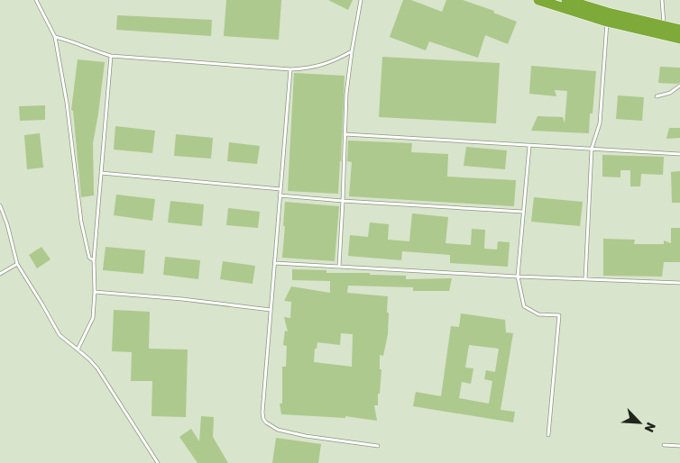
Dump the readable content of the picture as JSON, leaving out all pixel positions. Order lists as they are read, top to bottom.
{
  "north": "bottom right"
}
